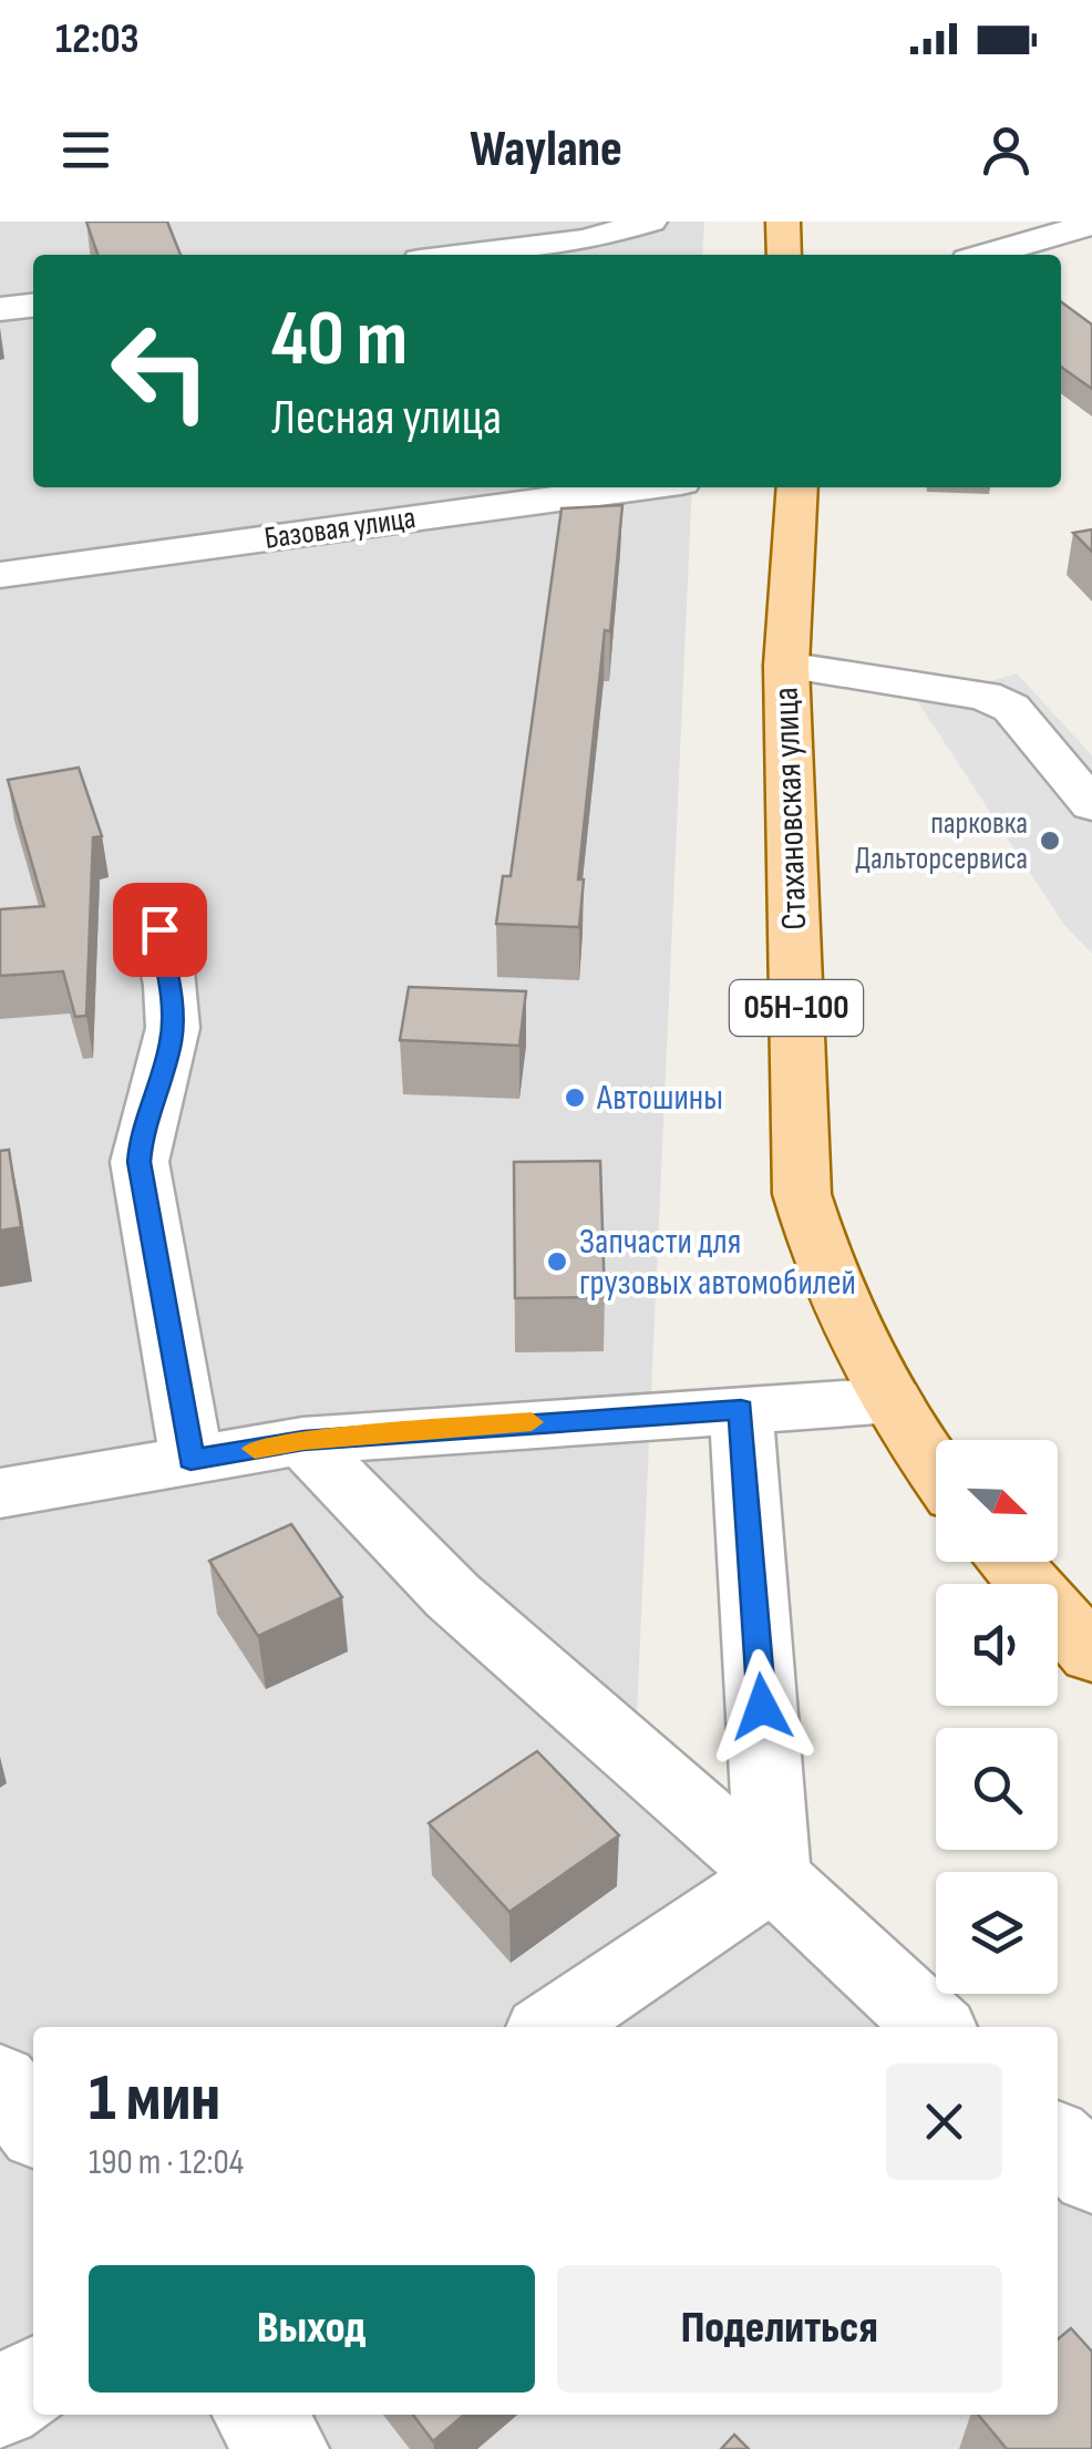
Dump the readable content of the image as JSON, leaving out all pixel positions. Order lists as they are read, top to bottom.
{
  "streets": {
    "main road": ["Стахановская улица", "05Н-100"],
    "street": ["Базовая улица"]
  },
  "places": ["парковка Дальторсервиса", "Автошины", "Запчасти для грузовых автомобилей"],
  "north": "bottom right",
  "page": {
    "status": "12:03",
    "header": "Waylane",
    "turn": ["40 m", "Лесная улица"],
    "heading": ["1 мин", "190 m · 12:04"],
    "buttons": ["Выход", "Поделиться"]
  }
}
